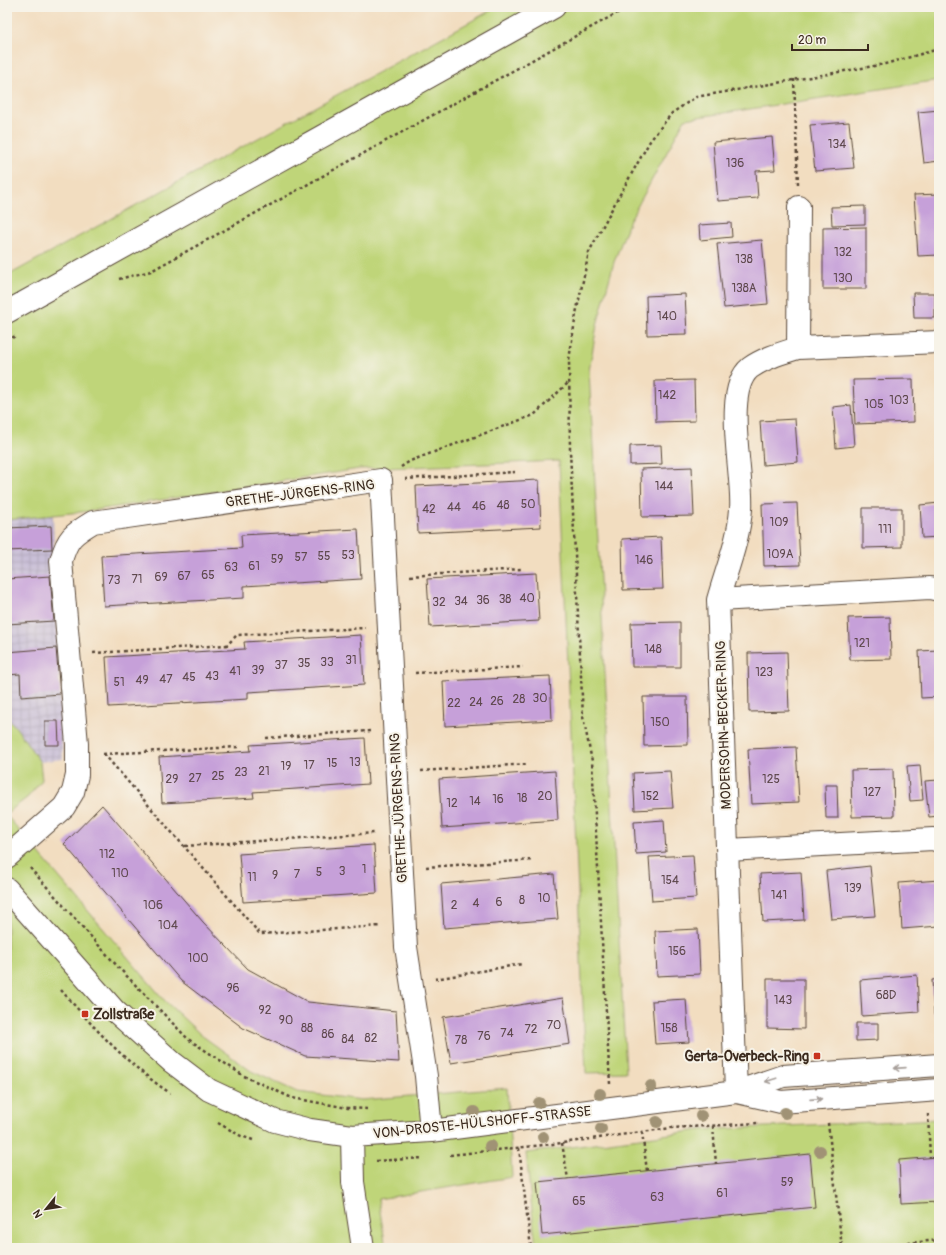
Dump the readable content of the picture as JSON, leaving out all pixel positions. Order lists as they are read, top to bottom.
{
  "streets": {
    "street": ["GRETHE-JÜRGENS-RING", "MODERSOHN-BECKER-RING", "VON-DROSTE-HÜLSHOFF-STRASSE"]
  },
  "crossings": [
    ["GRETHE-JÜRGENS-RING", "VON-DROSTE-HÜLSHOFF-STRASSE"],
    ["MODERSOHN-BECKER-RING", "VON-DROSTE-HÜLSHOFF-STRASSE"]
  ],
  "places": {
    "transit": ["Zollstraße", "Gerta-Overbeck-Ring"]
  },
  "house_numbers": [
    "134",
    "136",
    "132",
    "138",
    "130",
    "138A",
    "140",
    "142",
    "103",
    "105",
    "144",
    "50",
    "48",
    "46",
    "44",
    "42",
    "109",
    "111",
    "109A",
    "53",
    "55",
    "57",
    "59",
    "146",
    "61",
    "63",
    "65",
    "67",
    "69",
    "71",
    "73",
    "40",
    "38",
    "36",
    "34",
    "32",
    "121",
    "148",
    "31",
    "33",
    "35",
    "37",
    "39",
    "41",
    "123",
    "43",
    "45",
    "47",
    "49",
    "51",
    "30",
    "28",
    "26",
    "24",
    "22",
    "150",
    "13",
    "15",
    "17",
    "19",
    "21",
    "23",
    "25",
    "27",
    "29",
    "125",
    "127",
    "20",
    "152",
    "18",
    "16",
    "14",
    "12",
    "112",
    "1",
    "3",
    "5",
    "110",
    "7",
    "9",
    "11",
    "154",
    "139",
    "141",
    "10",
    "8",
    "6",
    "4",
    "106",
    "2",
    "104",
    "156",
    "100",
    "96",
    "68D",
    "143",
    "92",
    "90",
    "70",
    "88",
    "158",
    "72",
    "74",
    "86",
    "76",
    "82",
    "84",
    "78",
    "59",
    "61",
    "63",
    "65"
  ],
  "scale_bar": "20 m",
  "north": "bottom left"
}
